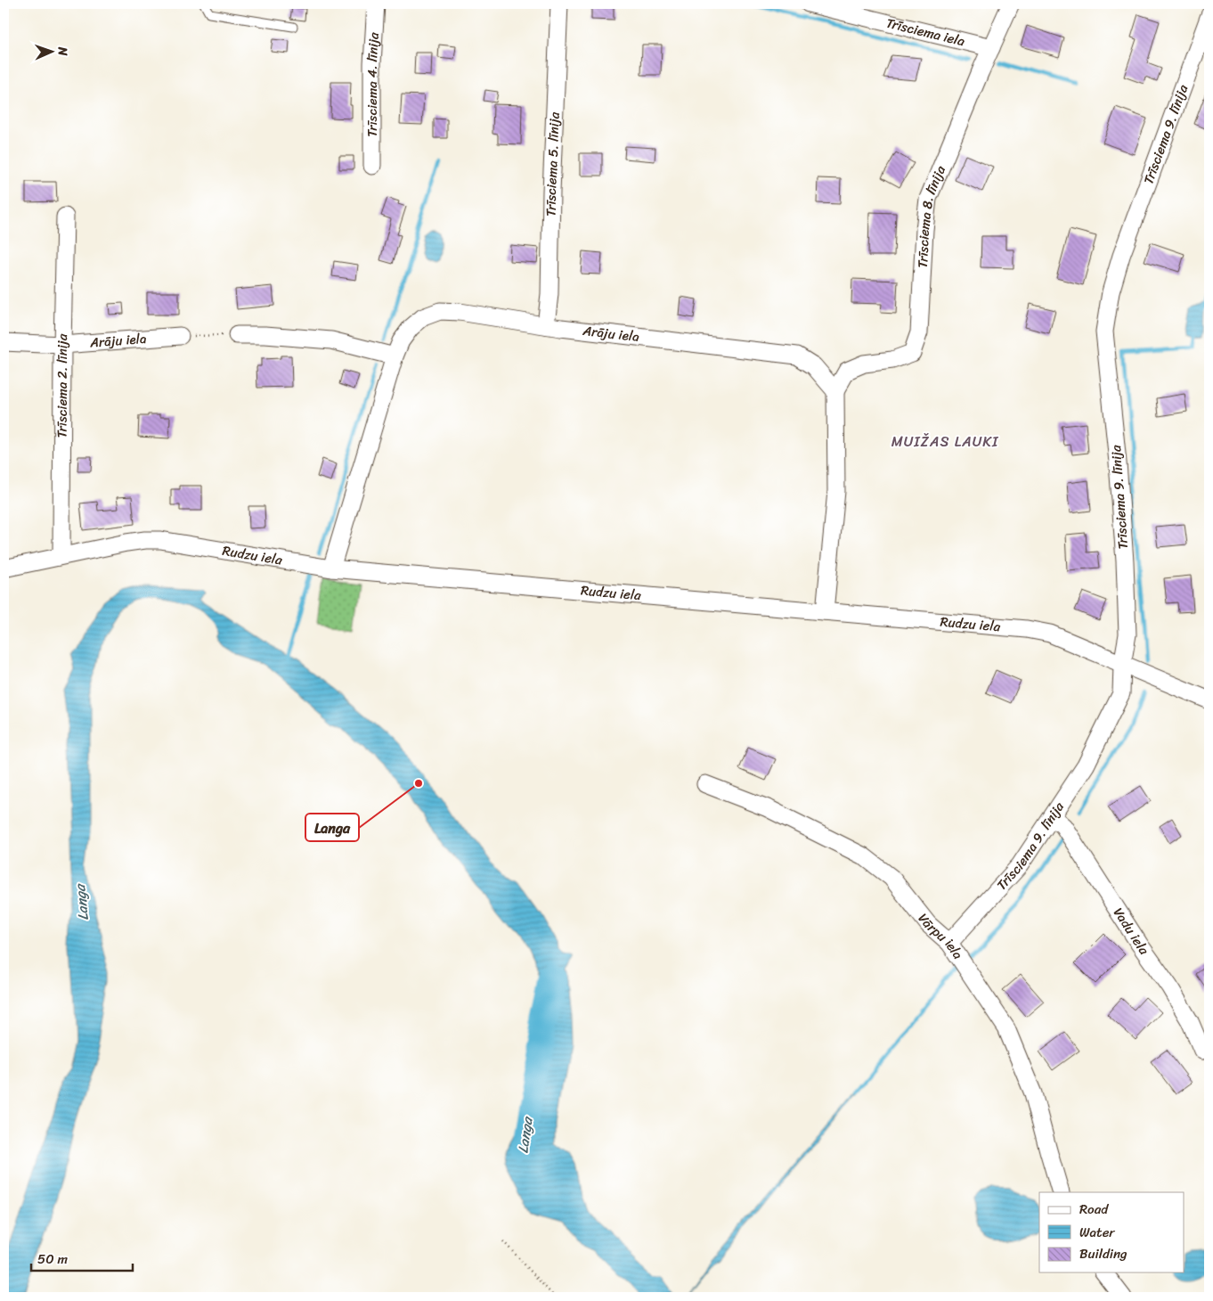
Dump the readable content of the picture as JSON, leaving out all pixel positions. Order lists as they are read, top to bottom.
{
  "streets": {
    "street": [
      "Trīsciema iela",
      "Trīsciema 4. līnija",
      "Trīsciema 9. līnija",
      "Trīsciema 5. līnija",
      "Trīsciema 8. līnija",
      "Arāju iela",
      "Trīsciema 2. līnija",
      "Rudzu iela",
      "Vadu iela",
      "Vārpu iela"
    ]
  },
  "crossings": [
    ["Trīsciema iela", "Trīsciema 8. līnija"],
    ["Trīsciema 9. līnija", "Rudzu iela"],
    ["Trīsciema 9. līnija", "Vadu iela"],
    ["Trīsciema 9. līnija", "Vārpu iela"],
    ["Trīsciema 5. līnija", "Arāju iela"],
    ["Trīsciema 8. līnija", "Arāju iela"],
    ["Arāju iela", "Trīsciema 2. līnija"],
    ["Arāju iela", "Rudzu iela"],
    ["Trīsciema 2. līnija", "Rudzu iela"]
  ],
  "districts": ["MUIŽAS LAUKI"],
  "water": ["Langa"],
  "places": ["Langa"],
  "legend": ["Road", "Water", "Building"],
  "scale_bar": "50 m",
  "north": "right"
}
